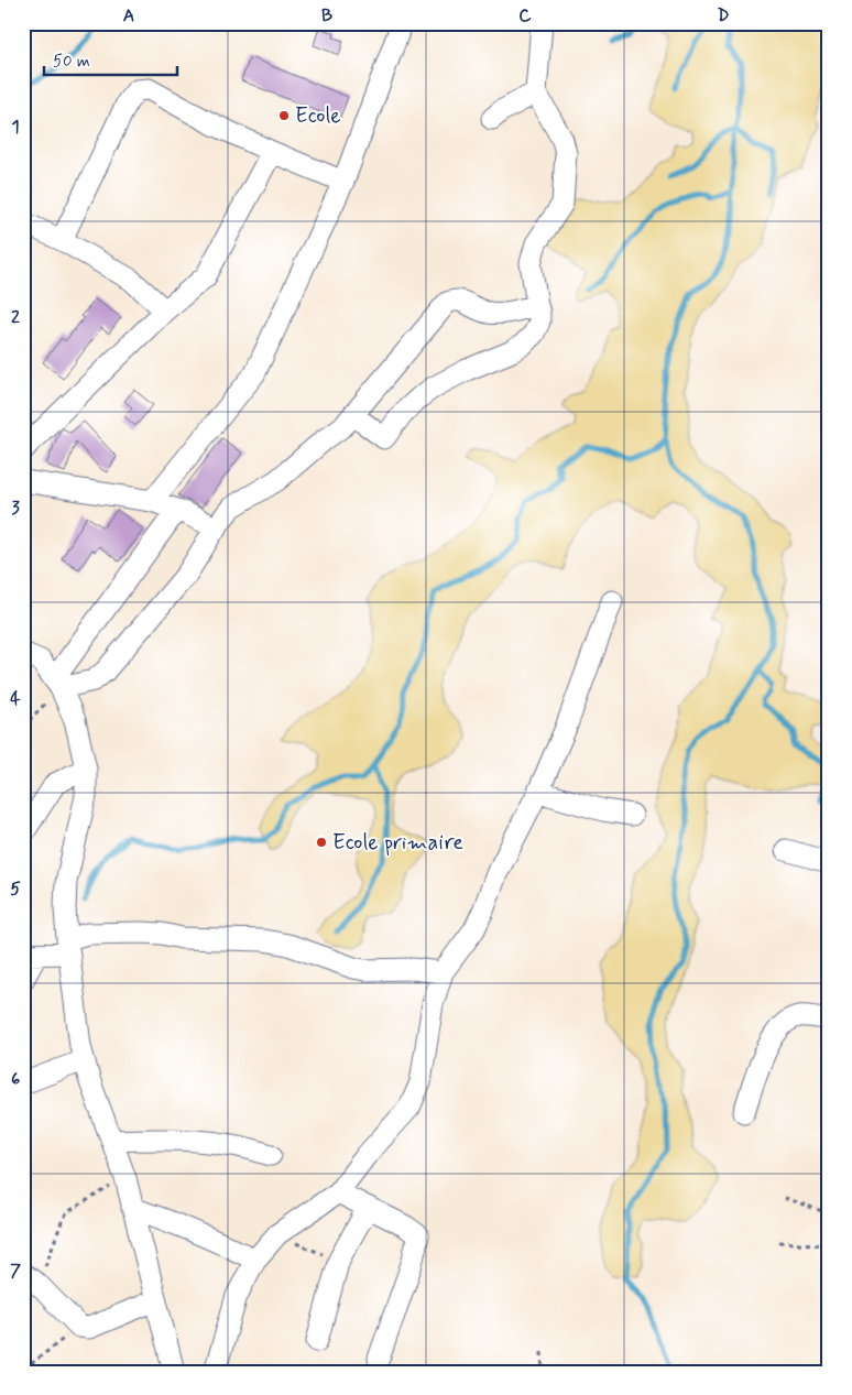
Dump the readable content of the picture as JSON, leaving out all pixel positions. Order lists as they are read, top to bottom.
{
  "places": ["Ecole", "Ecole primaire"],
  "scale_bar": "50 m",
  "grid": {
    "columns": [
      "A",
      "B",
      "C",
      "D"
    ],
    "rows": [
      "1",
      "2",
      "3",
      "4",
      "5",
      "6",
      "7"
    ]
  }
}
